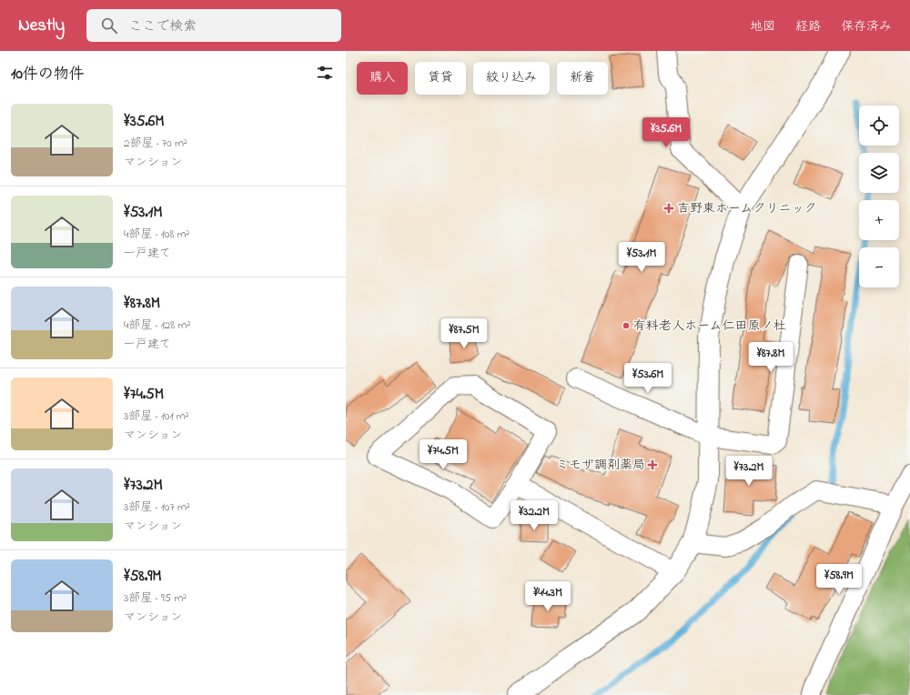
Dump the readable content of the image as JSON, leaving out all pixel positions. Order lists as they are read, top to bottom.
{
  "places": {
    "health": ["吉野東ホームクリニック", "ミモザ調剤薬局"],
    "other": ["有料老人ホーム仁田原ノ杜"]
  },
  "page": {
    "header": "Nestly",
    "search": "ここで検索",
    "nav": ["地図", "経路", "保存済み"],
    "heading": "10件の物件",
    "chip": [
      "購入",
      "賃貸",
      "絞り込み",
      "新着"
    ],
    "list": [
      {
        "name": "¥35.6M",
        "note": "2部屋 · 70 m² · マンション"
      },
      {
        "name": "¥53.1M",
        "note": "4部屋 · 108 m² · 一戸建て"
      },
      {
        "name": "¥87.8M",
        "note": "4部屋 · 128 m² · 一戸建て"
      },
      {
        "name": "¥74.5M",
        "note": "3部屋 · 101 m² · マンション"
      },
      {
        "name": "¥73.2M",
        "note": "3部屋 · 107 m² · マンション"
      },
      {
        "name": "¥58.9M",
        "note": "3部屋 · 95 m² · マンション"
      }
    ],
    "map_buttons": ["+", "−"],
    "price": [
      "¥35.6M",
      "¥53.1M",
      "¥87.5M",
      "¥87.8M",
      "¥53.6M",
      "¥74.5M",
      "¥73.2M",
      "¥32.2M",
      "¥58.9M",
      "¥44.3M"
    ]
  }
}
